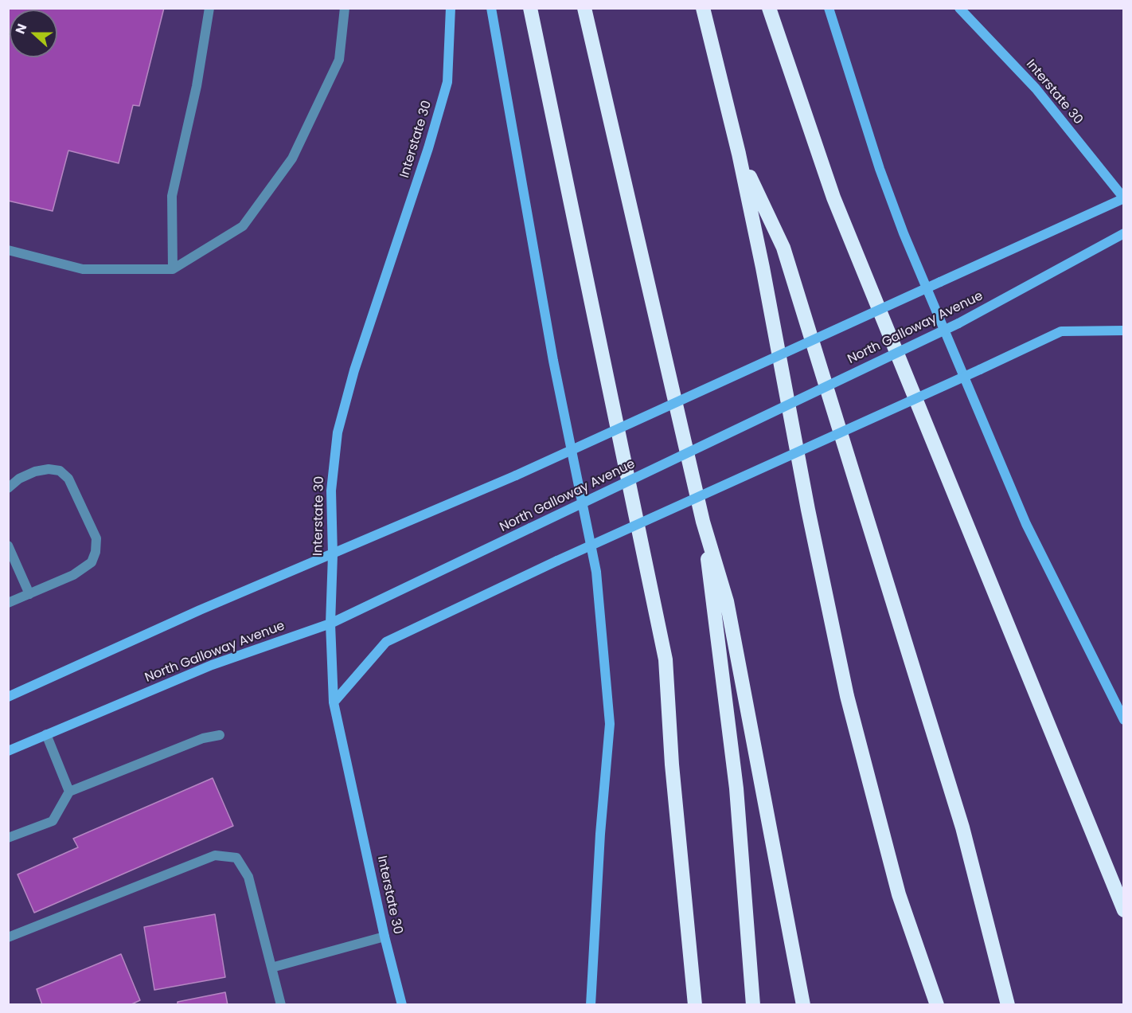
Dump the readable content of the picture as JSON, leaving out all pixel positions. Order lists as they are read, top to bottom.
{
  "streets": {
    "main road": ["Interstate 30", "North Galloway Avenue"]
  },
  "crossings": [
    ["Interstate 30", "North Galloway Avenue"]
  ],
  "north": "left"
}
